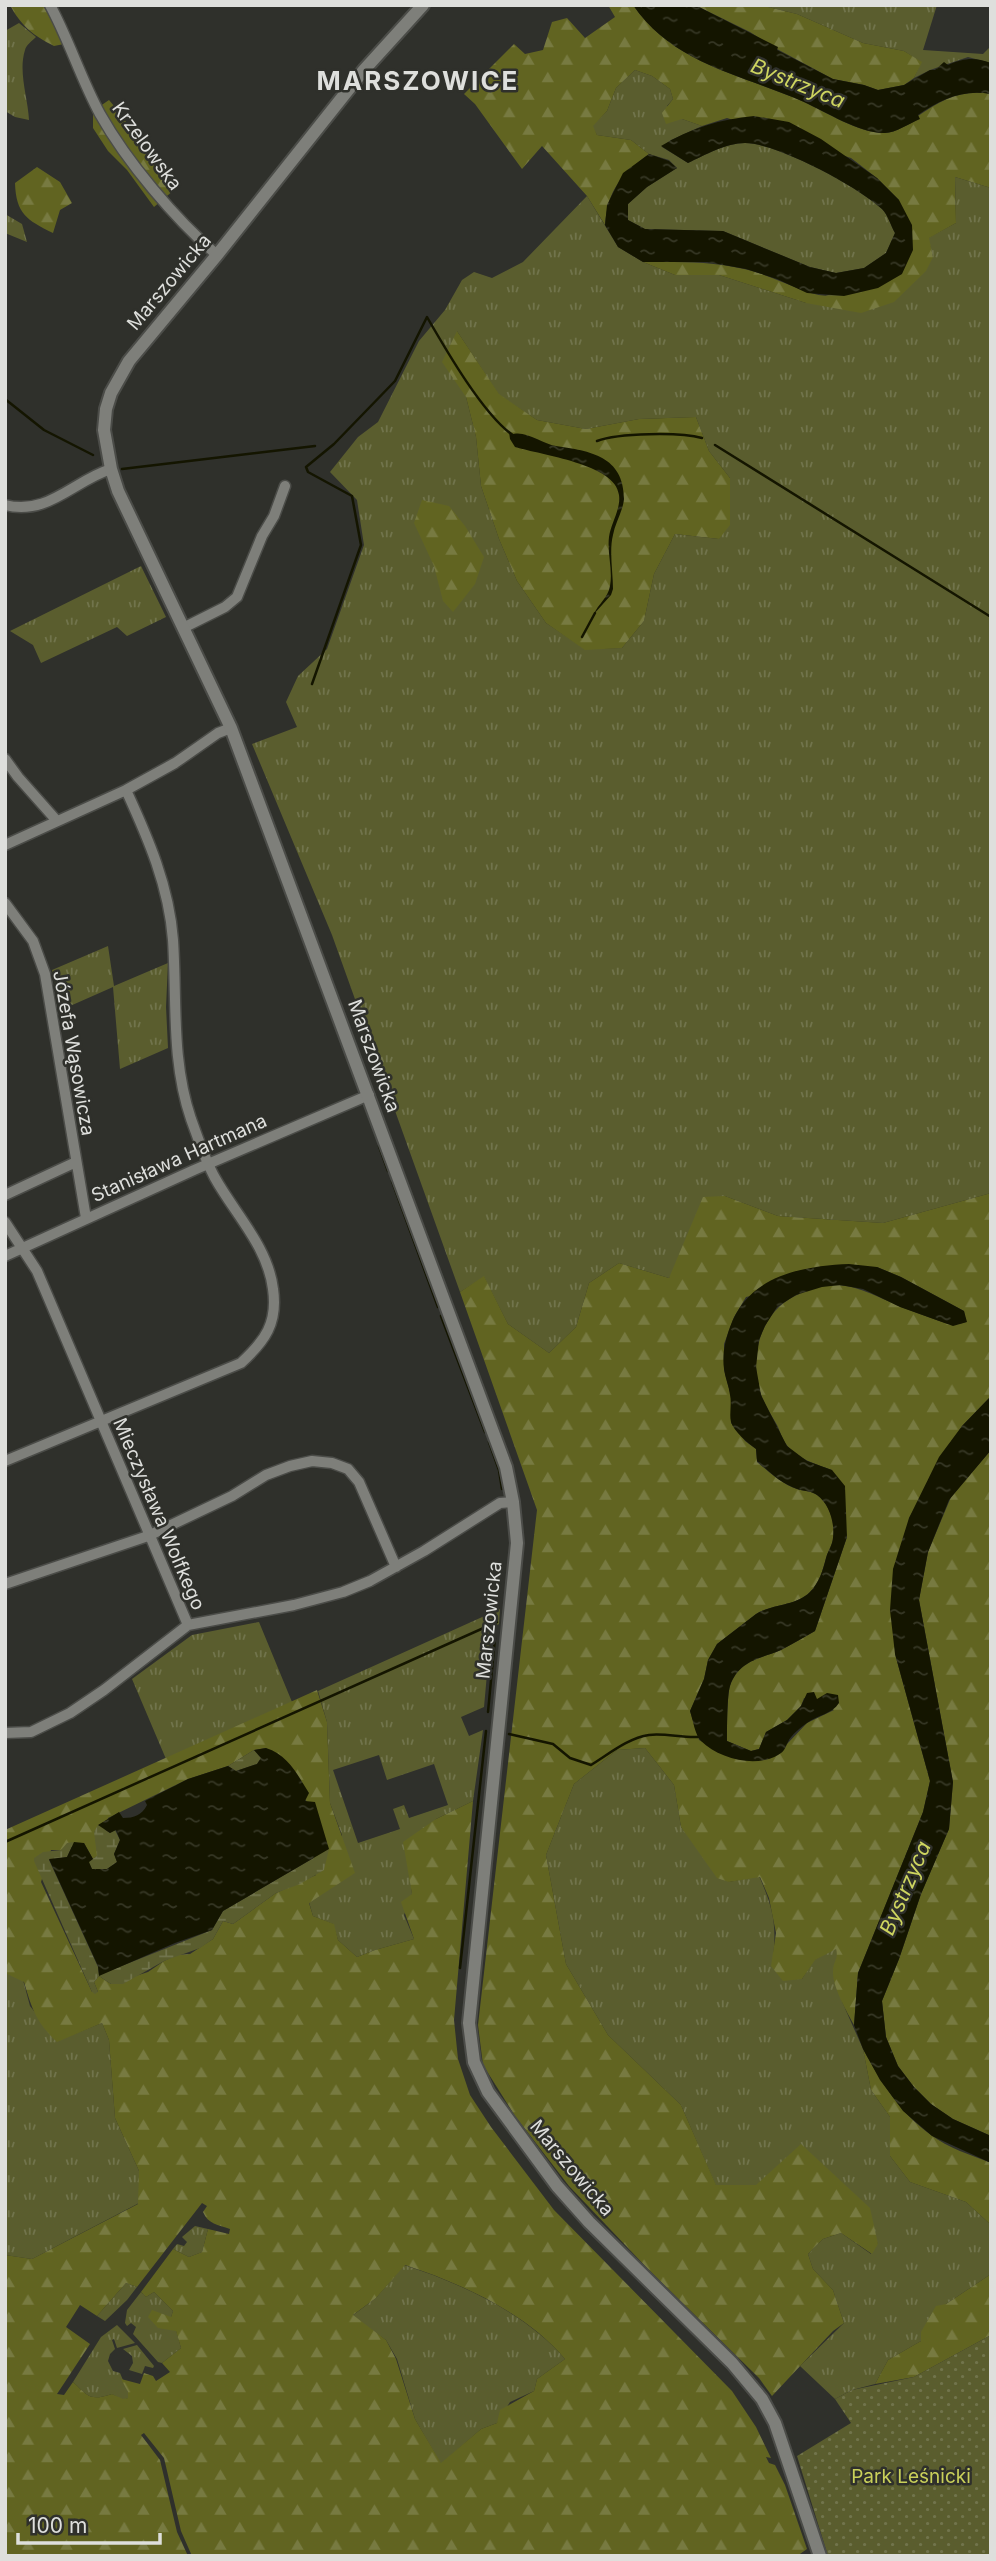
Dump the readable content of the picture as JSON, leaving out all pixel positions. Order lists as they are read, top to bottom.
{
  "streets": {
    "street": [
      "Krzelowska",
      "Marszowicka",
      "Józefa Wąsowicza",
      "Stanisława Hartmana",
      "Mieczysława Wolfkego"
    ]
  },
  "crossings": [
    ["Krzelowska", "Marszowicka"],
    ["Marszowicka", "Stanisława Hartmana"],
    ["Marszowicka", "Mieczysława Wolfkego"],
    ["Józefa Wąsowicza", "Stanisława Hartmana"],
    ["Stanisława Hartmana", "Mieczysława Wolfkego"]
  ],
  "districts": ["MARSZOWICE"],
  "water": ["Bystrzyca"],
  "parks": ["Park Leśnicki"],
  "scale_bar": "100 m"
}
